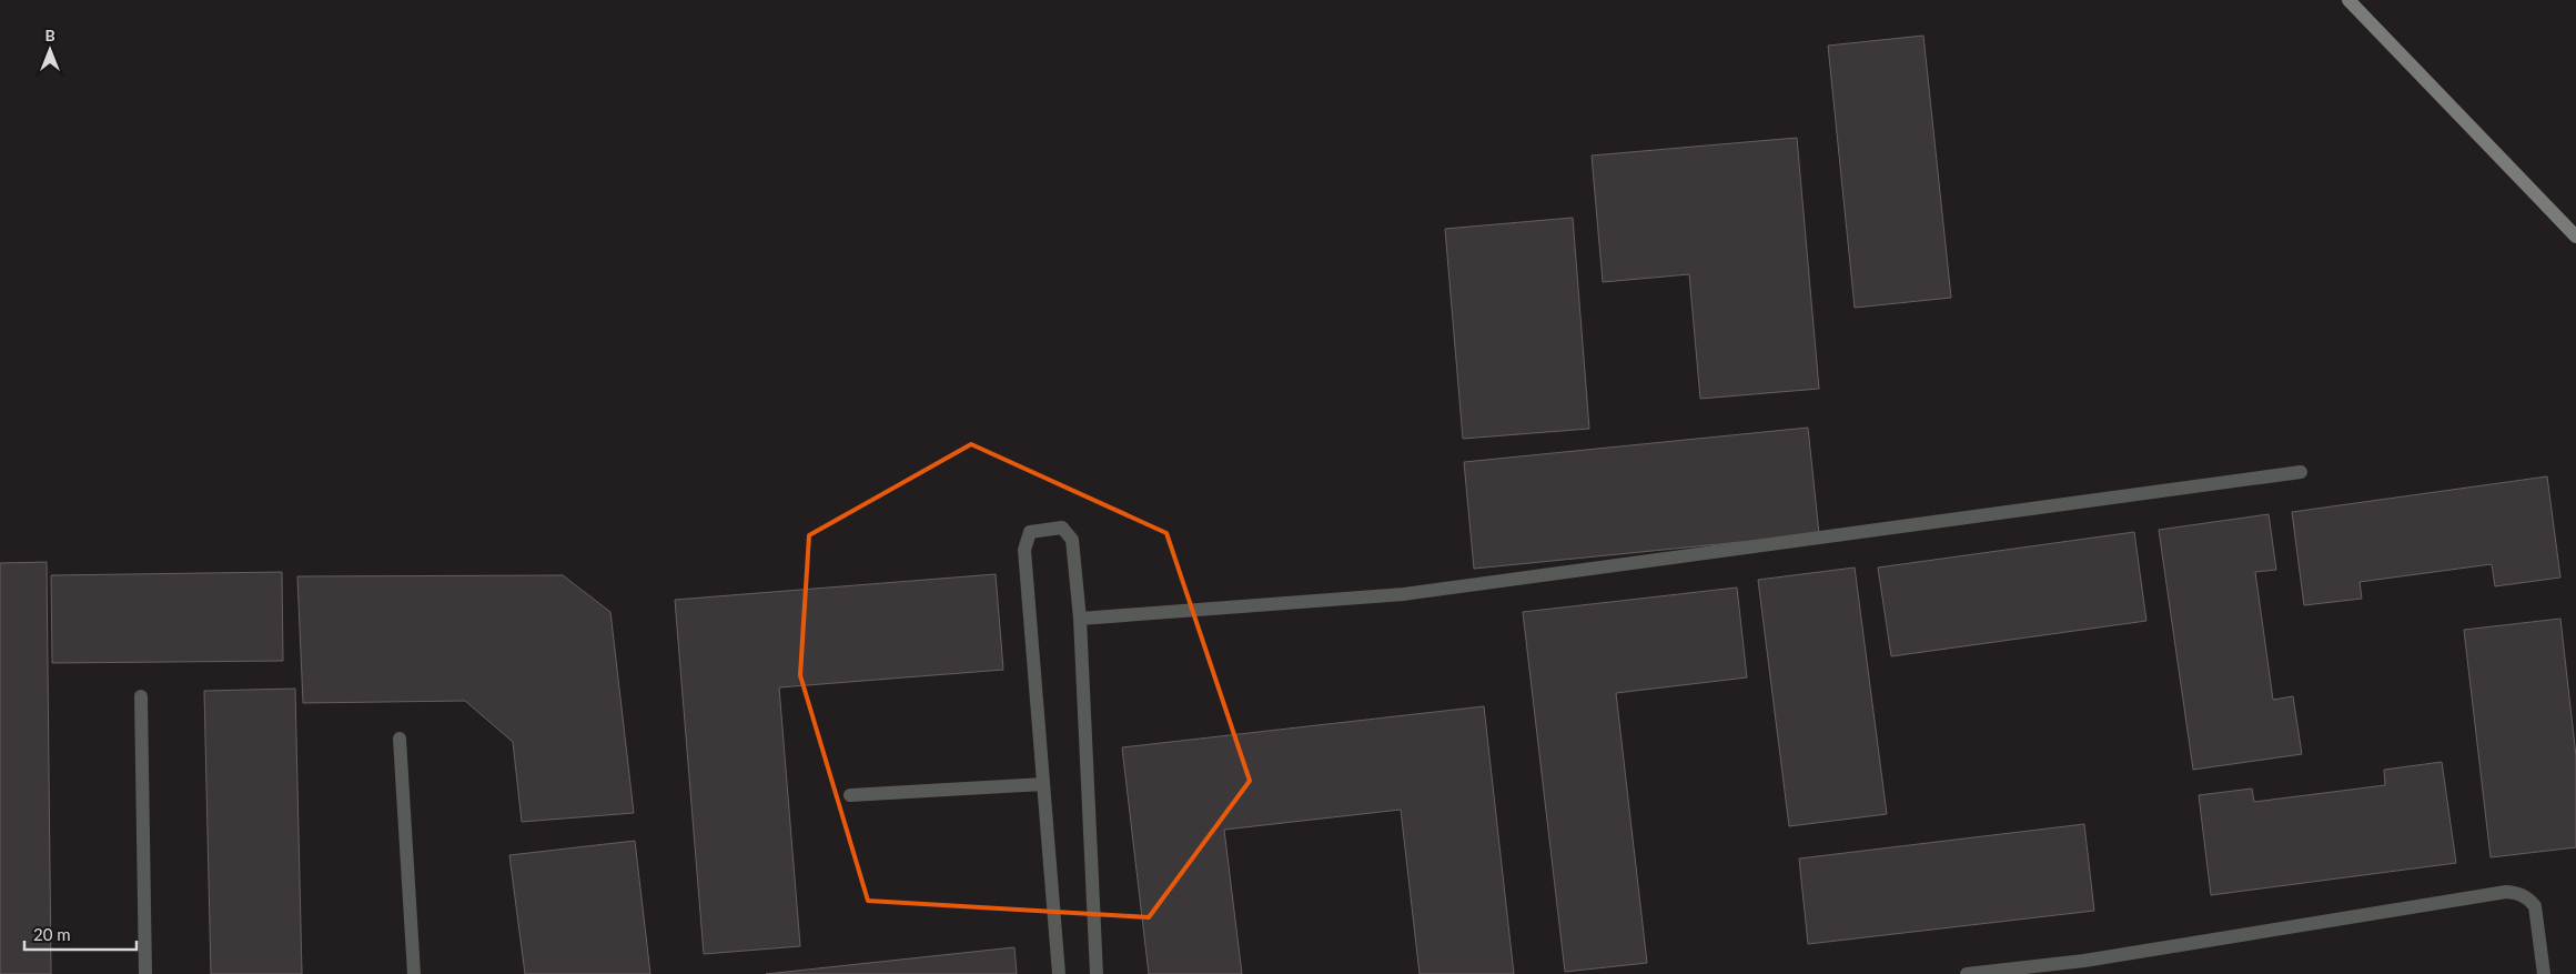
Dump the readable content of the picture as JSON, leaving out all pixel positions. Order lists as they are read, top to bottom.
{
  "scale_bar": "20 m",
  "north": "top"
}
